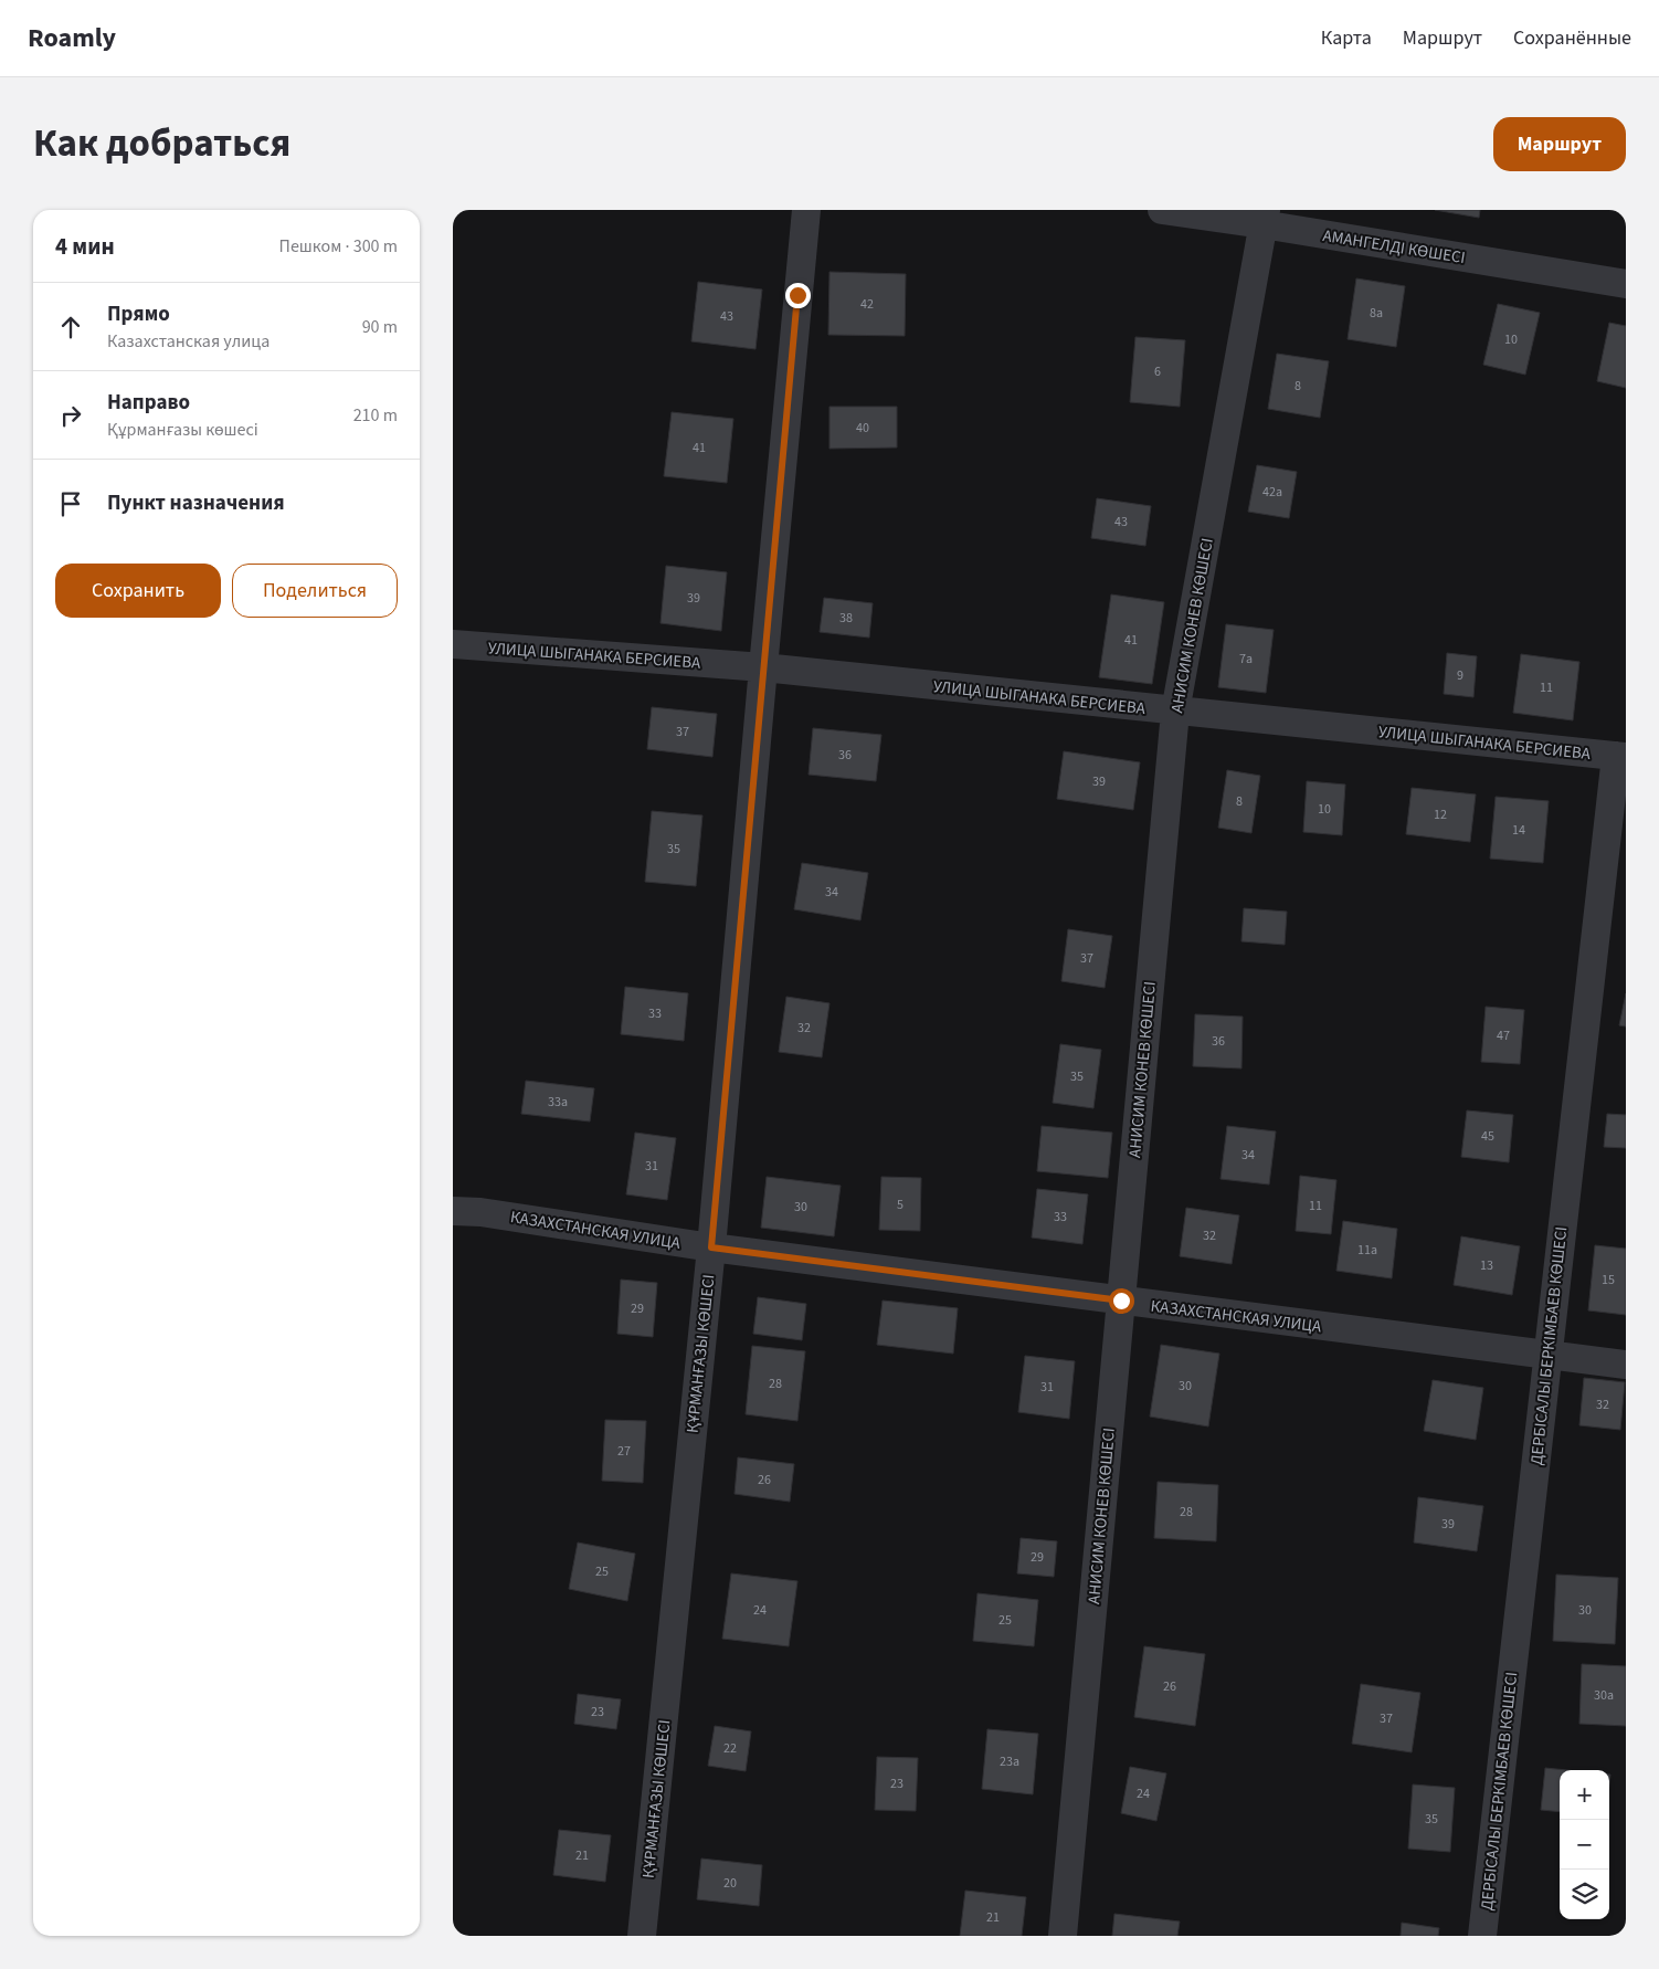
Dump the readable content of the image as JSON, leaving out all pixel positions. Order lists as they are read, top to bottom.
{
  "streets": {
    "street": [
      "АМАНГЕЛДІ КӨШЕСІ",
      "АНИСИМ КОНЕВ КӨШЕСІ",
      "УЛИЦА ШЫГАНАКА БЕРСИЕВА",
      "КАЗАХСТАНСКАЯ УЛИЦА",
      "ДЕРБІСАЛЫ БЕРКІМБАЕВ КӨШЕСІ",
      "ҚҰРМАНҒАЗЫ КӨШЕСІ"
    ]
  },
  "crossings": [
    ["АМАНГЕЛДІ КӨШЕСІ", "АНИСИМ КОНЕВ КӨШЕСІ"],
    ["АНИСИМ КОНЕВ КӨШЕСІ", "УЛИЦА ШЫГАНАКА БЕРСИЕВА"],
    ["АНИСИМ КОНЕВ КӨШЕСІ", "КАЗАХСТАНСКАЯ УЛИЦА"],
    ["УЛИЦА ШЫГАНАКА БЕРСИЕВА", "ДЕРБІСАЛЫ БЕРКІМБАЕВ КӨШЕСІ"],
    ["УЛИЦА ШЫГАНАКА БЕРСИЕВА", "ҚҰРМАНҒАЗЫ КӨШЕСІ"],
    ["КАЗАХСТАНСКАЯ УЛИЦА", "ДЕРБІСАЛЫ БЕРКІМБАЕВ КӨШЕСІ"],
    ["КАЗАХСТАНСКАЯ УЛИЦА", "ҚҰРМАНҒАЗЫ КӨШЕСІ"]
  ],
  "house_numbers": [
    "42",
    "8а",
    "43",
    "10",
    "6",
    "8",
    "40",
    "41",
    "42а",
    "43",
    "39",
    "38",
    "41",
    "7а",
    "9",
    "11",
    "37",
    "36",
    "39",
    "8",
    "10",
    "12",
    "14",
    "35",
    "34",
    "37",
    "33",
    "32",
    "47",
    "36",
    "35",
    "33а",
    "45",
    "34",
    "31",
    "5",
    "11",
    "30",
    "33",
    "32",
    "11а",
    "13",
    "15",
    "29",
    "28",
    "30",
    "31",
    "32",
    "27",
    "26",
    "28",
    "39",
    "29",
    "25",
    "24",
    "30",
    "25",
    "26",
    "30а",
    "23",
    "37",
    "22",
    "23а",
    "23",
    "24",
    "35",
    "21",
    "20",
    "21"
  ],
  "page": {
    "header": "Roamly",
    "nav": ["Карта", "Маршрут", "Сохранённые"],
    "title": "Как добраться",
    "buttons": [
      "Маршрут",
      ["Сохранить", "Поделиться"]
    ],
    "heading": ["4 мин", "Пешком · 300 m"],
    "list": [
      ["Прямо", "Казахстанская улица", "90 m"],
      ["Направо", "Құрманғазы көшесі", "210 m"],
      "Пункт назначения"
    ],
    "map_buttons": ["+", "−"]
  }
}
